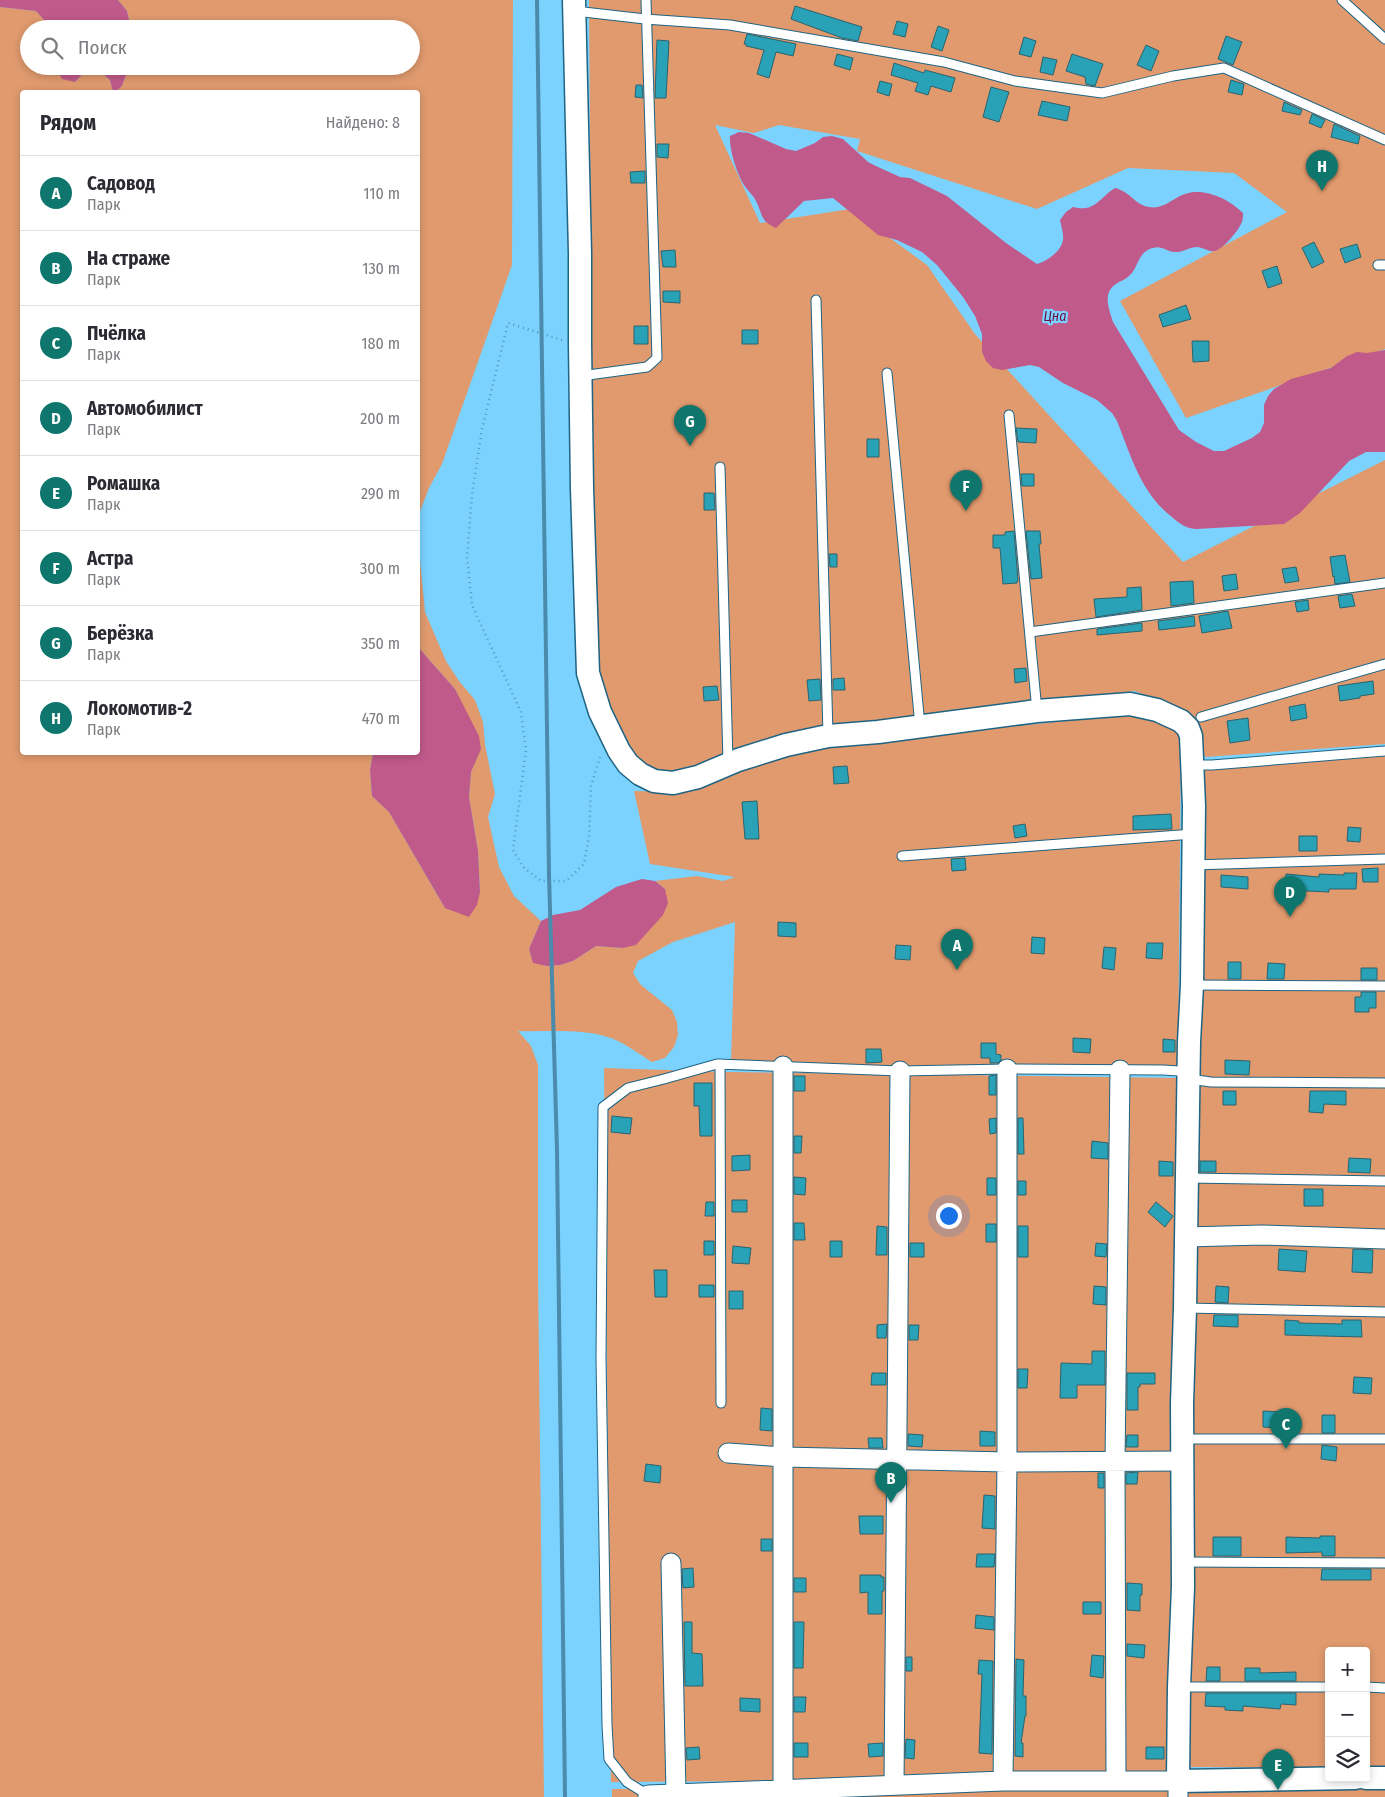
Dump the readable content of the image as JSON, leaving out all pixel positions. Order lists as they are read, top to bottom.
{
  "water": ["Цна"],
  "page": {
    "search": "Поиск",
    "heading": ["Рядом", "Найдено: 8"],
    "pins": [
      "H",
      "G",
      "F",
      "D",
      "A",
      "C",
      "B",
      "E"
    ],
    "list": [
      {
        "mark": "A",
        "name": "Садовод",
        "note": "Парк",
        "value": "110 m"
      },
      {
        "mark": "B",
        "name": "На страже",
        "note": "Парк",
        "value": "130 m"
      },
      {
        "mark": "C",
        "name": "Пчёлка",
        "note": "Парк",
        "value": "180 m"
      },
      {
        "mark": "D",
        "name": "Автомобилист",
        "note": "Парк",
        "value": "200 m"
      },
      {
        "mark": "E",
        "name": "Ромашка",
        "note": "Парк",
        "value": "290 m"
      },
      {
        "mark": "F",
        "name": "Астра",
        "note": "Парк",
        "value": "300 m"
      },
      {
        "mark": "G",
        "name": "Берёзка",
        "note": "Парк",
        "value": "350 m"
      },
      {
        "mark": "H",
        "name": "Локомотив-2",
        "note": "Парк",
        "value": "470 m"
      }
    ],
    "map_buttons": ["+", "−"]
  }
}
